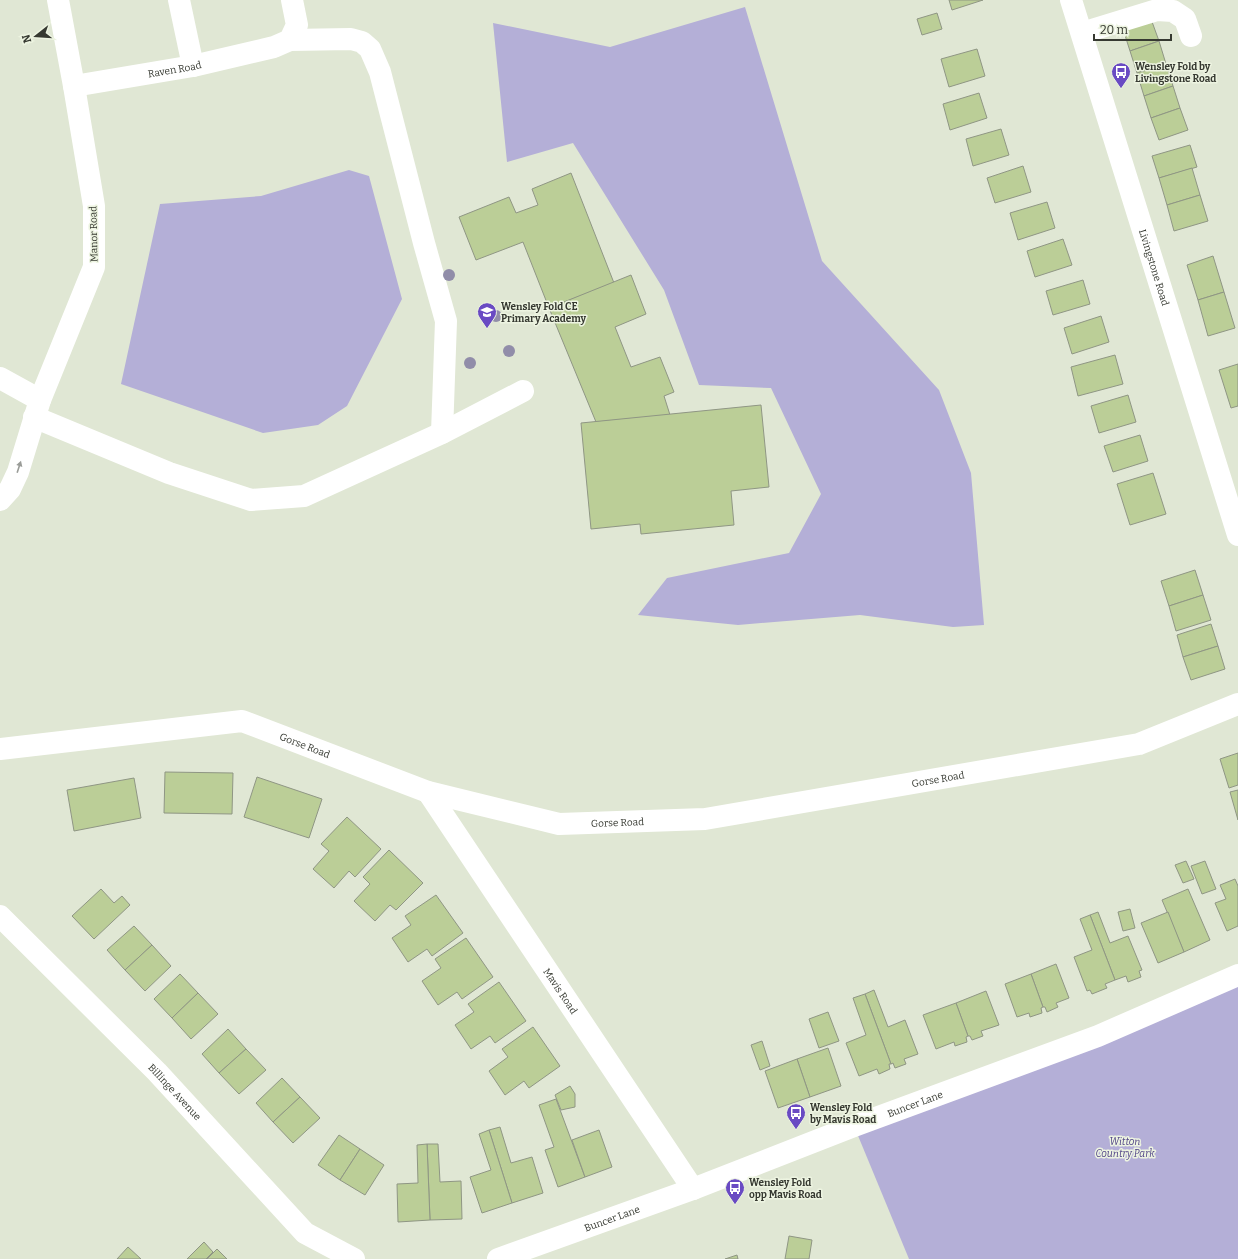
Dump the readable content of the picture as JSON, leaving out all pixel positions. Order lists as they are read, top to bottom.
{
  "streets": {
    "street": [
      "Raven Road",
      "Manor Road",
      "Livingstone Road",
      "Gorse Road",
      "Mavis Road",
      "Billinge Avenue",
      "Buncer Lane"
    ]
  },
  "crossings": [
    ["Raven Road", "Manor Road"],
    ["Gorse Road", "Mavis Road"],
    ["Mavis Road", "Buncer Lane"]
  ],
  "parks": ["Witton Country Park"],
  "places": {
    "bus stop": ["Wensley Fold by Livingstone Road", "Wensley Fold by Mavis Road", "Wensley Fold opp Mavis Road"],
    "school or university": ["Wensley Fold CE Primary Academy"]
  },
  "scale_bar": "20 m",
  "north": "left"
}
